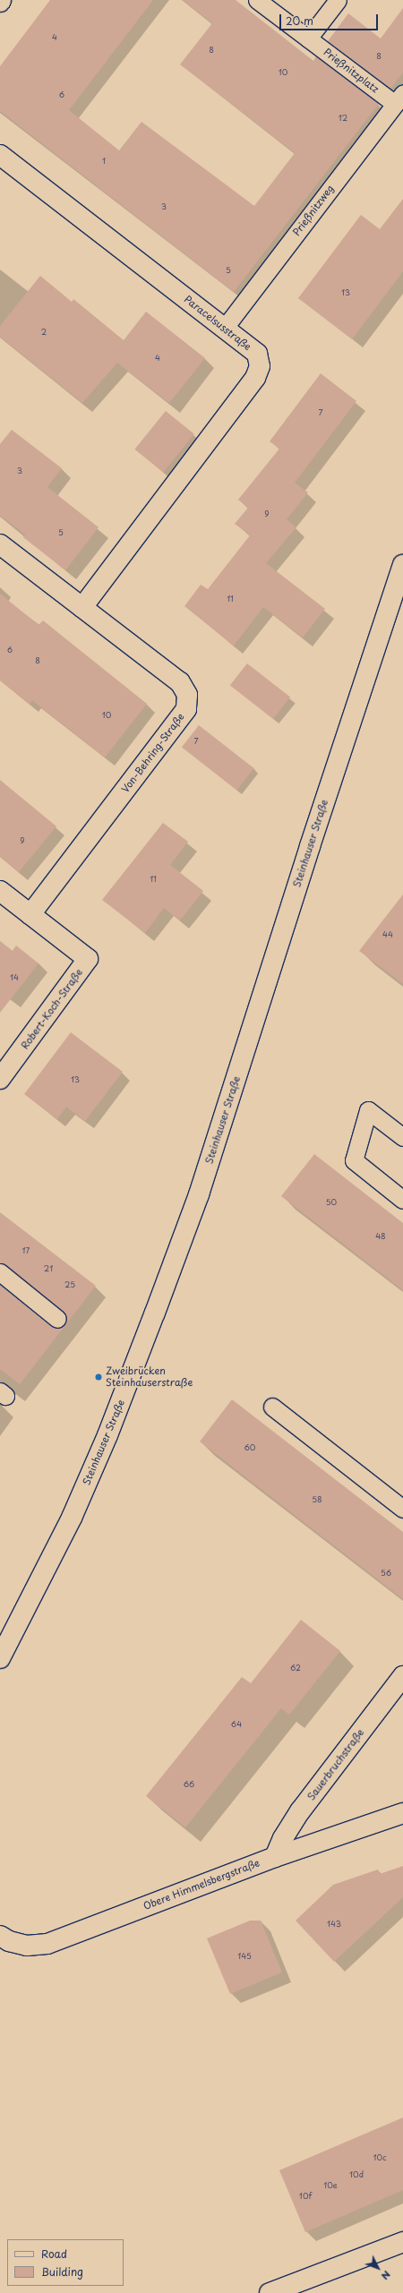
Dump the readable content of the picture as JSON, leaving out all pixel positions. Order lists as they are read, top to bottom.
{
  "streets": {
    "street": [
      "Paracelsusstraße",
      "Von-Behring-Straße",
      "Steinhauser Straße",
      "Robert-Koch-Straße",
      "Sauerbruchstraße",
      "Obere Himmelsbergstraße"
    ],
    "lane": ["Prießnitzplatz", "Prießnitzweg"]
  },
  "crossings": [
    ["Prießnitzplatz", "Prießnitzweg"],
    ["Prießnitzweg", "Paracelsusstraße"],
    ["Paracelsusstraße", "Von-Behring-Straße"],
    ["Von-Behring-Straße", "Robert-Koch-Straße"],
    ["Sauerbruchstraße", "Obere Himmelsbergstraße"]
  ],
  "places": ["Zweibrücken Steinhauserstraße"],
  "house_numbers": [
    "4",
    "8",
    "8",
    "10",
    "6",
    "12",
    "1",
    "3",
    "5",
    "13",
    "2",
    "4",
    "7",
    "3",
    "9",
    "5",
    "11",
    "6",
    "8",
    "10",
    "7",
    "9",
    "11",
    "44",
    "14",
    "13",
    "50",
    "48",
    "17",
    "21",
    "25",
    "60",
    "58",
    "56",
    "62",
    "64",
    "66",
    "143",
    "145",
    "10c",
    "10d",
    "10e",
    "10f"
  ],
  "legend": ["Road", "Building"],
  "scale_bar": "20 m",
  "north": "bottom right"
}
